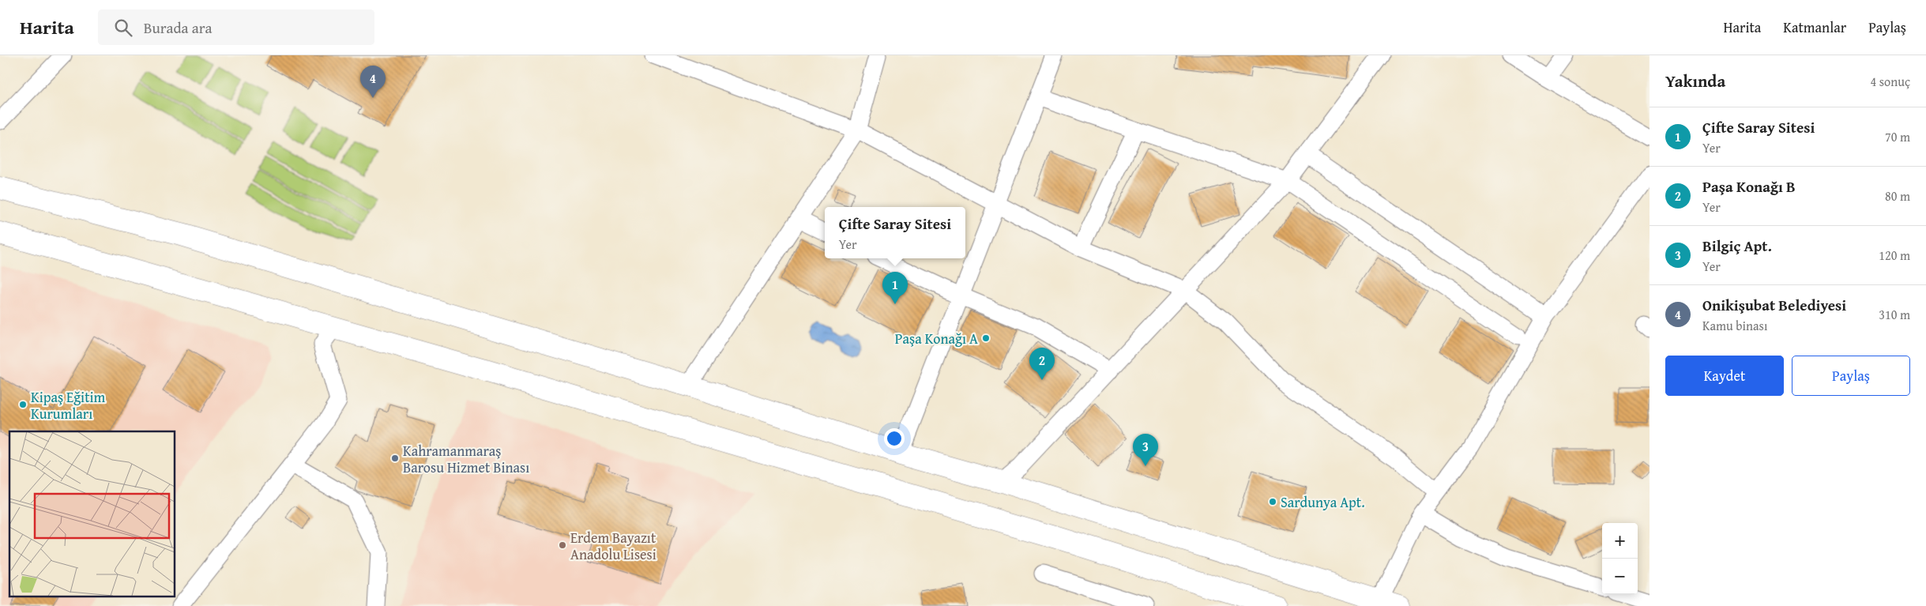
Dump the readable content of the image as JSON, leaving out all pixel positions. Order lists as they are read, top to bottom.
{
  "places": [
    "Paşa Konağı A",
    "Kipaş Eğitim Kurumları",
    "Kahramanmaraş Barosu Hizmet Binası",
    "Sardunya Apt.",
    "Erdem Bayazıt Anadolu Lisesi"
  ],
  "page": {
    "header": "Harita",
    "search": "Burada ara",
    "nav": ["Harita", "Katmanlar", "Paylaş"],
    "heading": ["Yakında", "4 sonuç"],
    "pins": [
      "4",
      "1",
      "2",
      "3"
    ],
    "list": [
      {
        "mark": "1",
        "name": "Çifte Saray Sitesi",
        "note": "Yer",
        "value": "70 m"
      },
      {
        "mark": "2",
        "name": "Paşa Konağı B",
        "note": "Yer",
        "value": "80 m"
      },
      {
        "mark": "3",
        "name": "Bilgiç Apt.",
        "note": "Yer",
        "value": "120 m"
      },
      {
        "mark": "4",
        "name": "Onikişubat Belediyesi",
        "note": "Kamu binası",
        "value": "310 m"
      }
    ],
    "popup": ["Çifte Saray Sitesi", "Yer"],
    "buttons": ["Kaydet", "Paylaş"],
    "map_buttons": ["+", "−"]
  }
}
